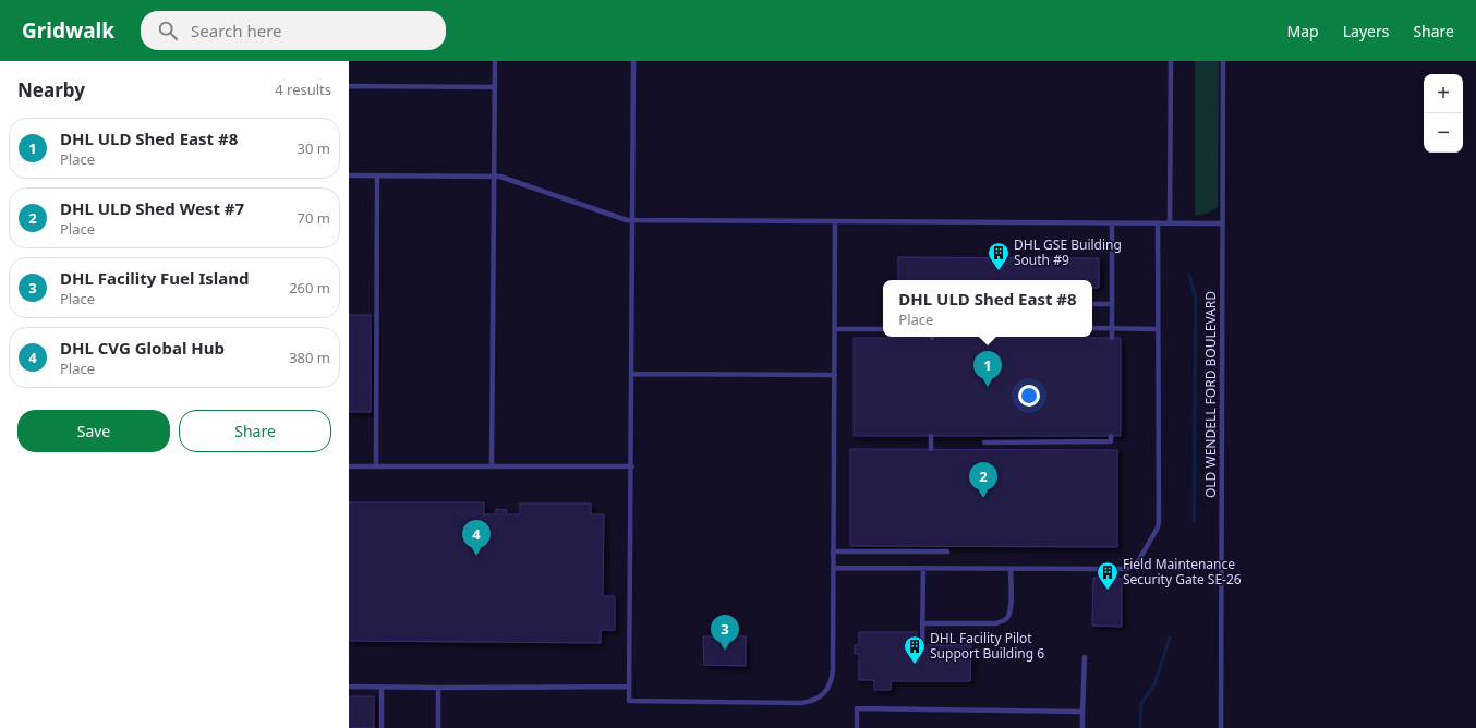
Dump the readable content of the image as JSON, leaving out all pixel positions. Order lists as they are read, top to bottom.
{
  "streets": {
    "lane": ["OLD WENDELL FORD BOULEVARD"]
  },
  "places": {
    "building": ["DHL GSE Building South #9", "Field Maintenance Security Gate SE-26", "DHL Facility Pilot Support Building 6"]
  },
  "page": {
    "header": "Gridwalk",
    "search": "Search here",
    "nav": ["Map", "Layers", "Share"],
    "heading": ["Nearby", "4 results"],
    "map_buttons": ["+", "−"],
    "list": [
      {
        "mark": "1",
        "name": "DHL ULD Shed East #8",
        "note": "Place",
        "value": "30 m"
      },
      {
        "mark": "2",
        "name": "DHL ULD Shed West #7",
        "note": "Place",
        "value": "70 m"
      },
      {
        "mark": "3",
        "name": "DHL Facility Fuel Island",
        "note": "Place",
        "value": "260 m"
      },
      {
        "mark": "4",
        "name": "DHL CVG Global Hub",
        "note": "Place",
        "value": "380 m"
      }
    ],
    "popup": ["DHL ULD Shed East #8", "Place"],
    "pins": [
      "1",
      "2",
      "4",
      "3"
    ],
    "buttons": ["Save", "Share"]
  }
}
